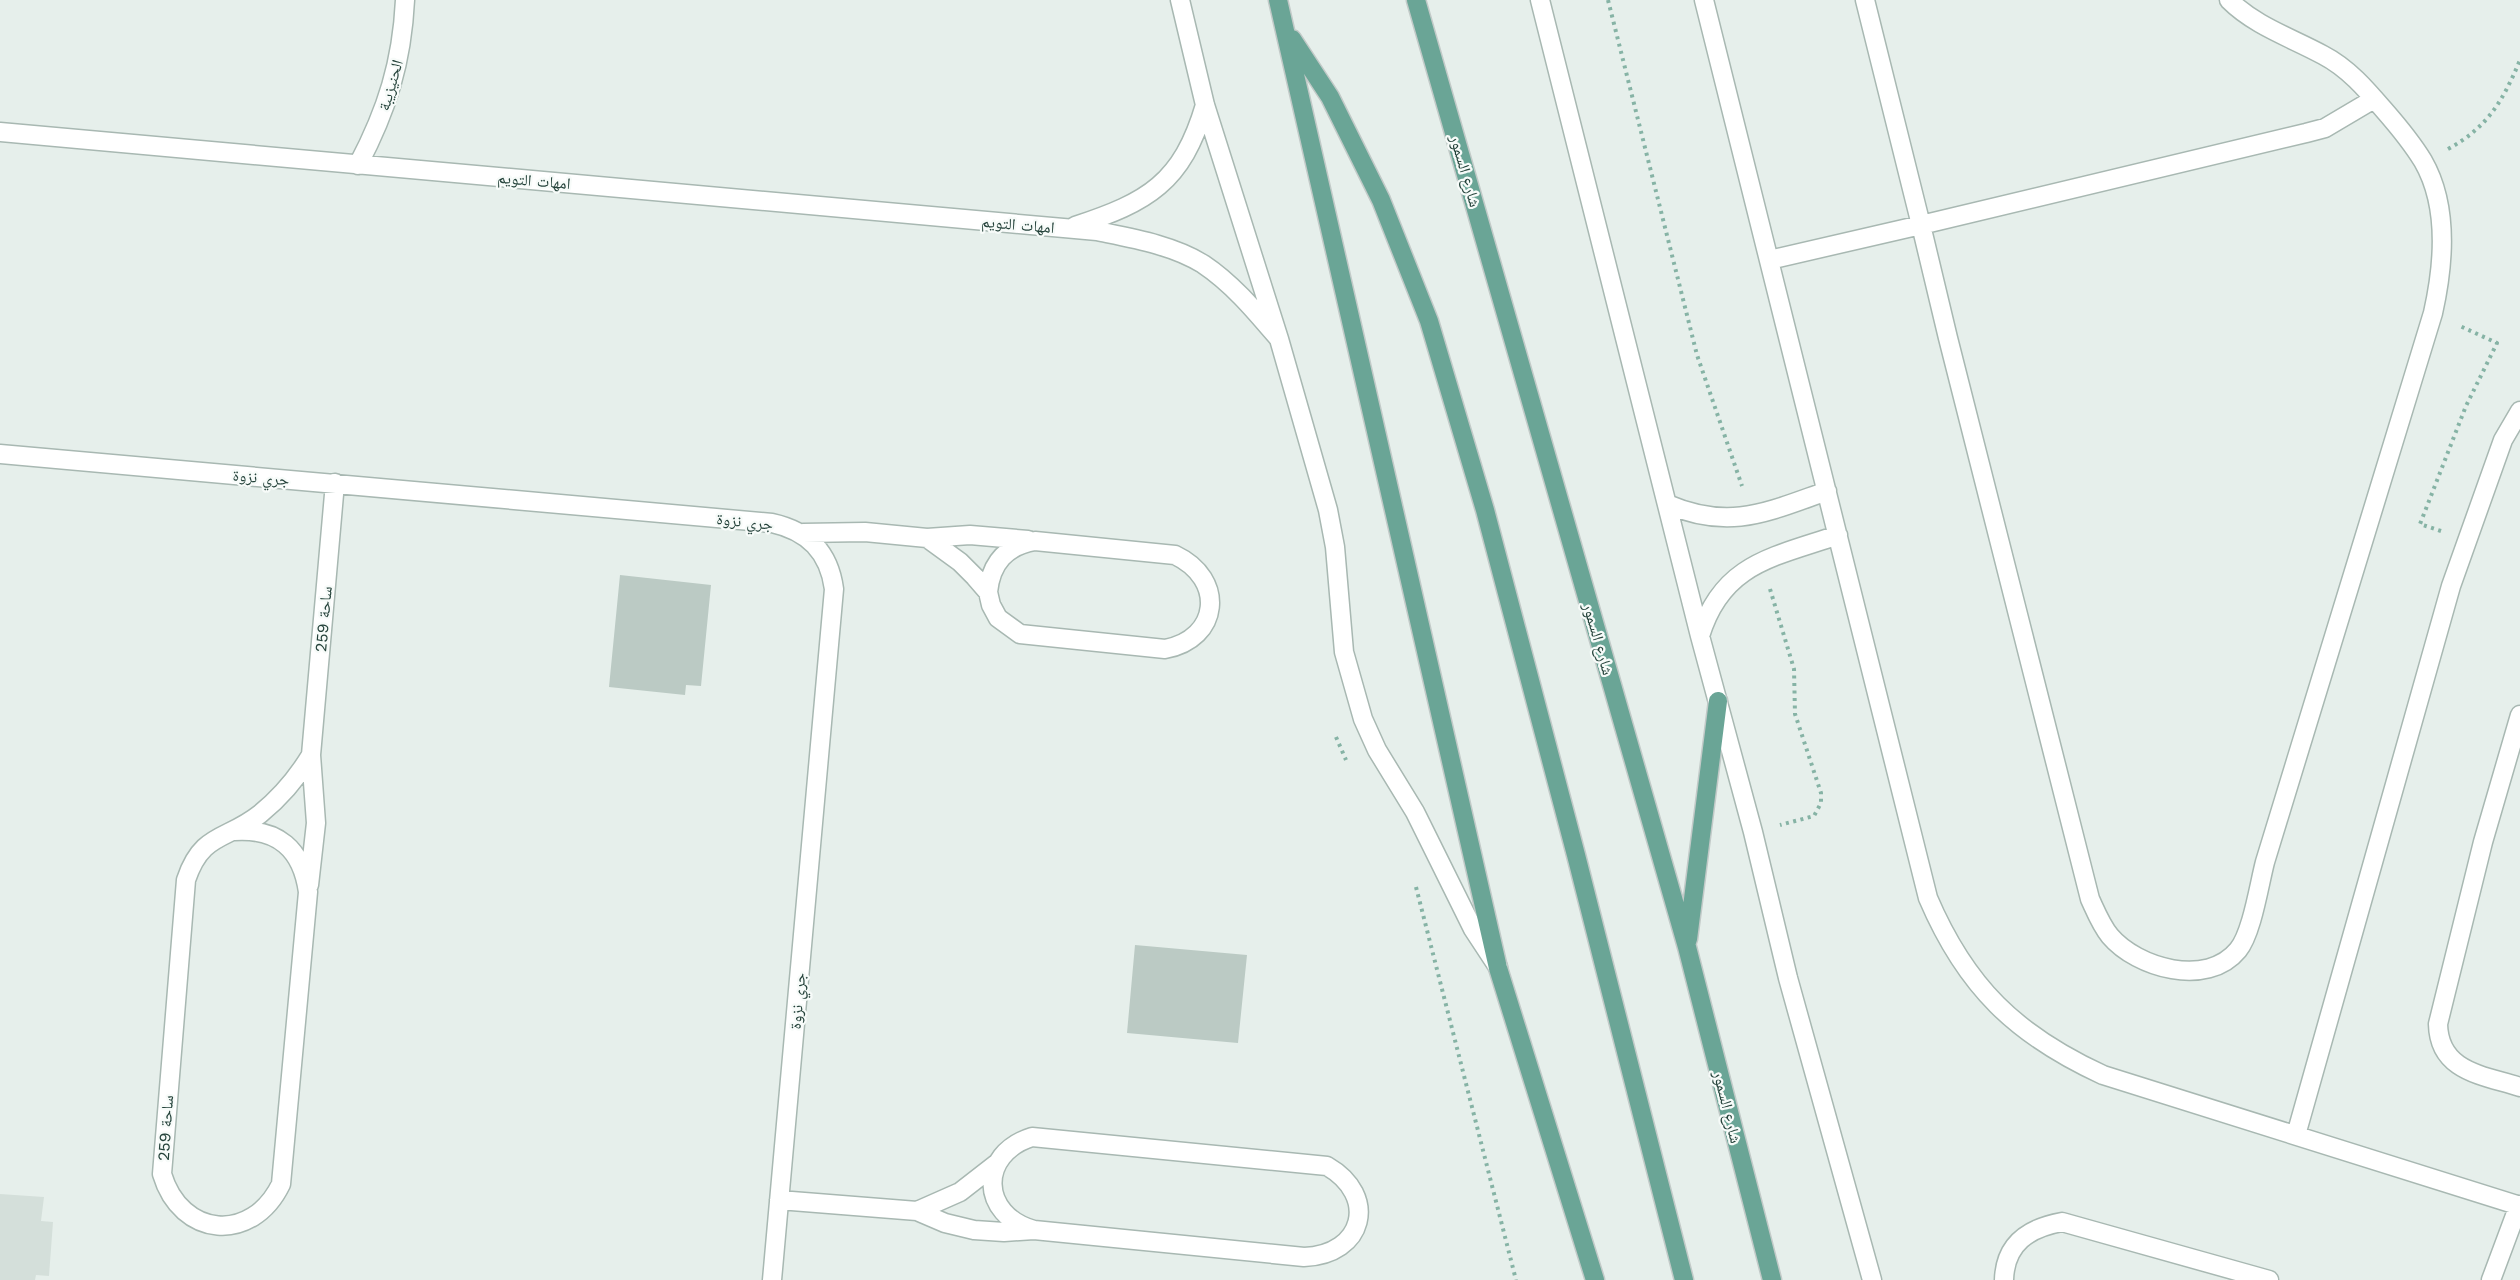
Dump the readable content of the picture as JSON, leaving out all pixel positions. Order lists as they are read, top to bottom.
{
  "streets": {
    "main road": ["شارع السمور"],
    "street": [
      "الحنيزيبة",
      "امهات التويم",
      "جري نزوة",
      "ساحة 259"
    ]
  },
  "crossings": [
    ["الحنيزيبة", "امهات التويم"],
    ["جري نزوة", "ساحة 259"]
  ]
}
